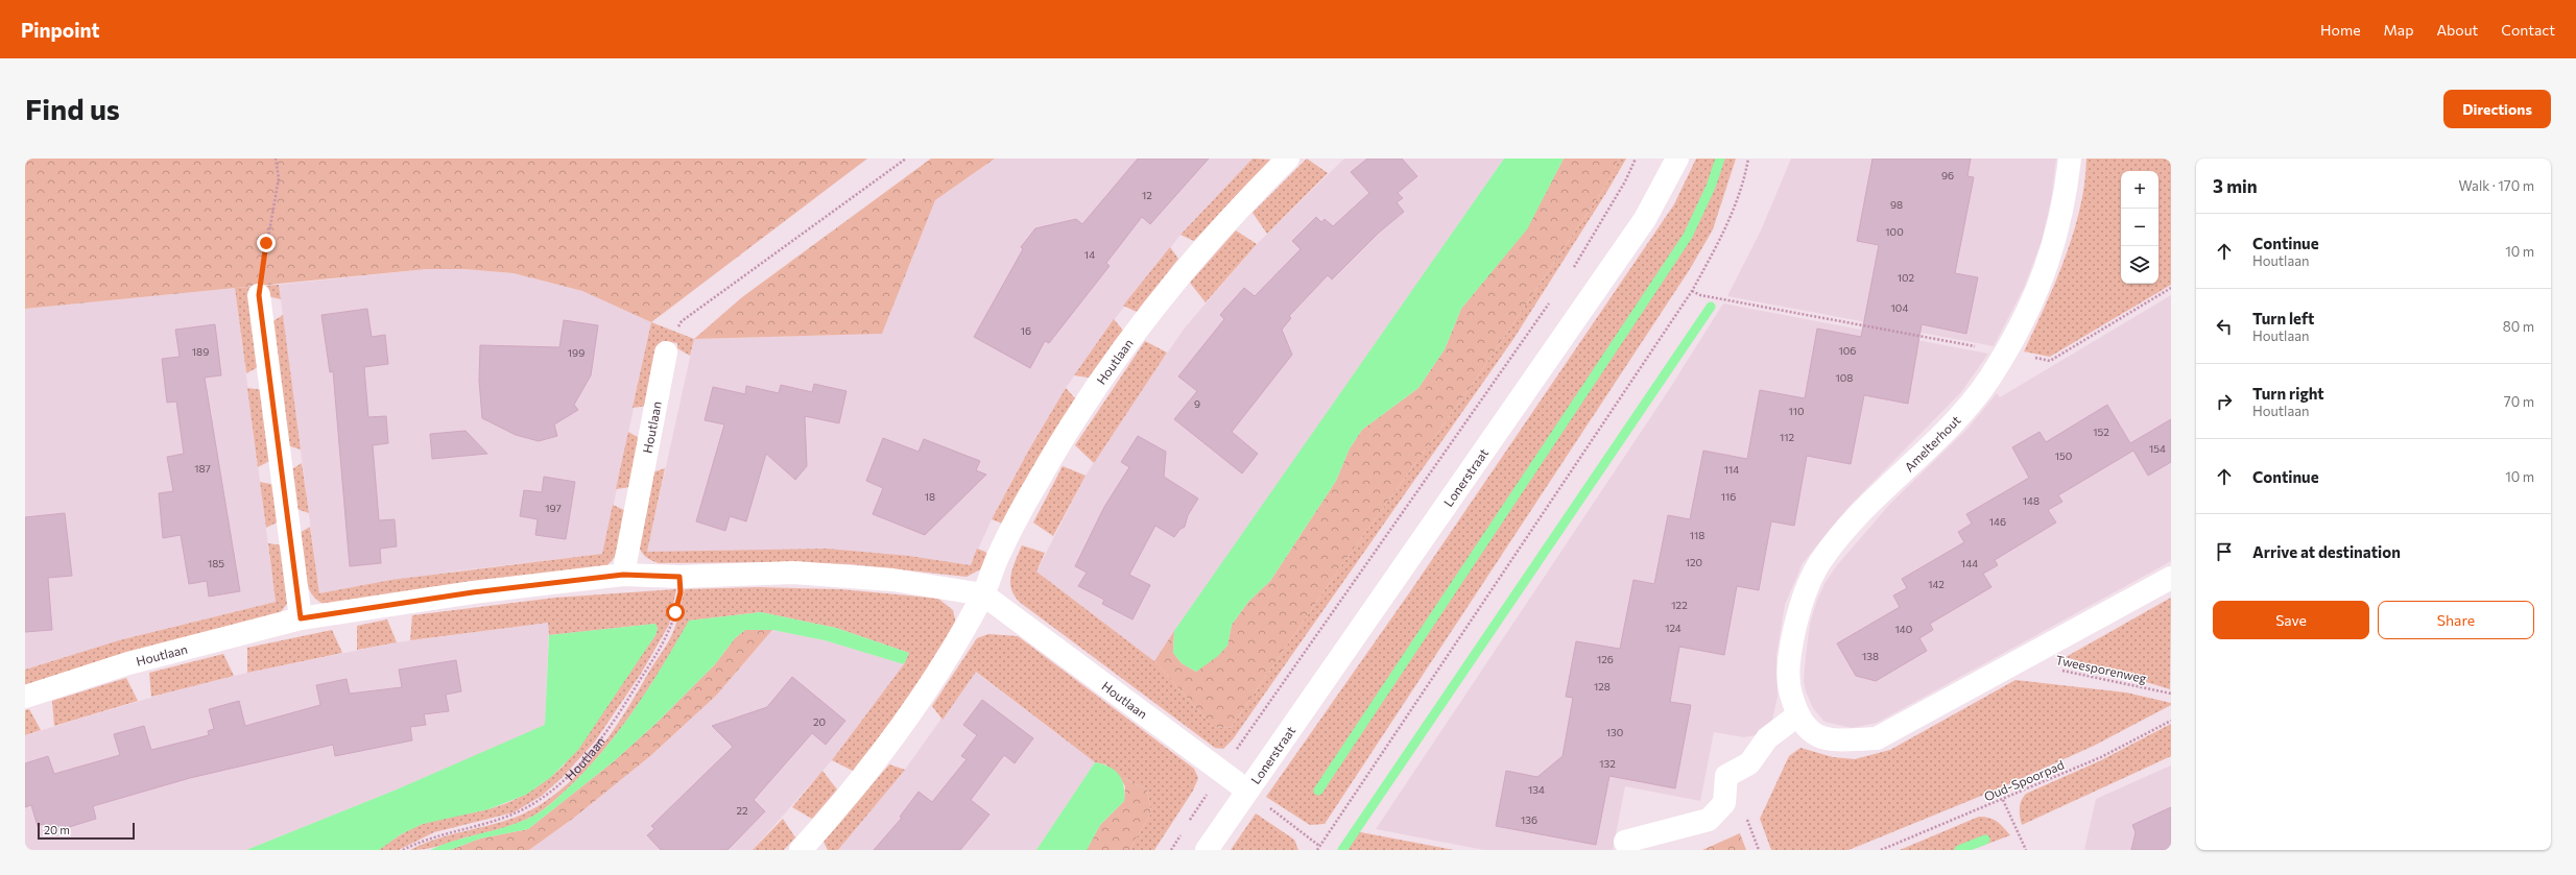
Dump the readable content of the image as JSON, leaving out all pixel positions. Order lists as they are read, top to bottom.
{
  "streets": {
    "street": ["Houtlaan", "Amelterhout", "Lonerstraat"],
    "path": ["Tweesporenweg", "Oud-Spoorpad"]
  },
  "crossings": [
    ["Houtlaan", "Lonerstraat"],
    ["Amelterhout", "Tweesporenweg"]
  ],
  "house_numbers": [
    "96",
    "12",
    "98",
    "100",
    "14",
    "102",
    "104",
    "16",
    "106",
    "189",
    "199",
    "108",
    "9",
    "110",
    "152",
    "112",
    "154",
    "150",
    "187",
    "114",
    "18",
    "116",
    "148",
    "197",
    "146",
    "118",
    "120",
    "185",
    "144",
    "142",
    "122",
    "124",
    "140",
    "138",
    "126",
    "128",
    "20",
    "130",
    "132",
    "134",
    "22",
    "136"
  ],
  "scale_bar": "20 m",
  "page": {
    "header": "Pinpoint",
    "nav": [
      "Home",
      "Map",
      "About",
      "Contact"
    ],
    "buttons": [
      "Directions",
      ["Save", "Share"]
    ],
    "title": "Find us",
    "heading": ["3 min", "Walk · 170 m"],
    "map_buttons": ["+", "−"],
    "list": [
      ["Continue", "Houtlaan", "10 m"],
      ["Turn left", "Houtlaan", "80 m"],
      ["Turn right", "Houtlaan", "70 m"],
      ["Continue", "10 m"],
      "Arrive at destination"
    ],
    "scale": "20 m"
  }
}
